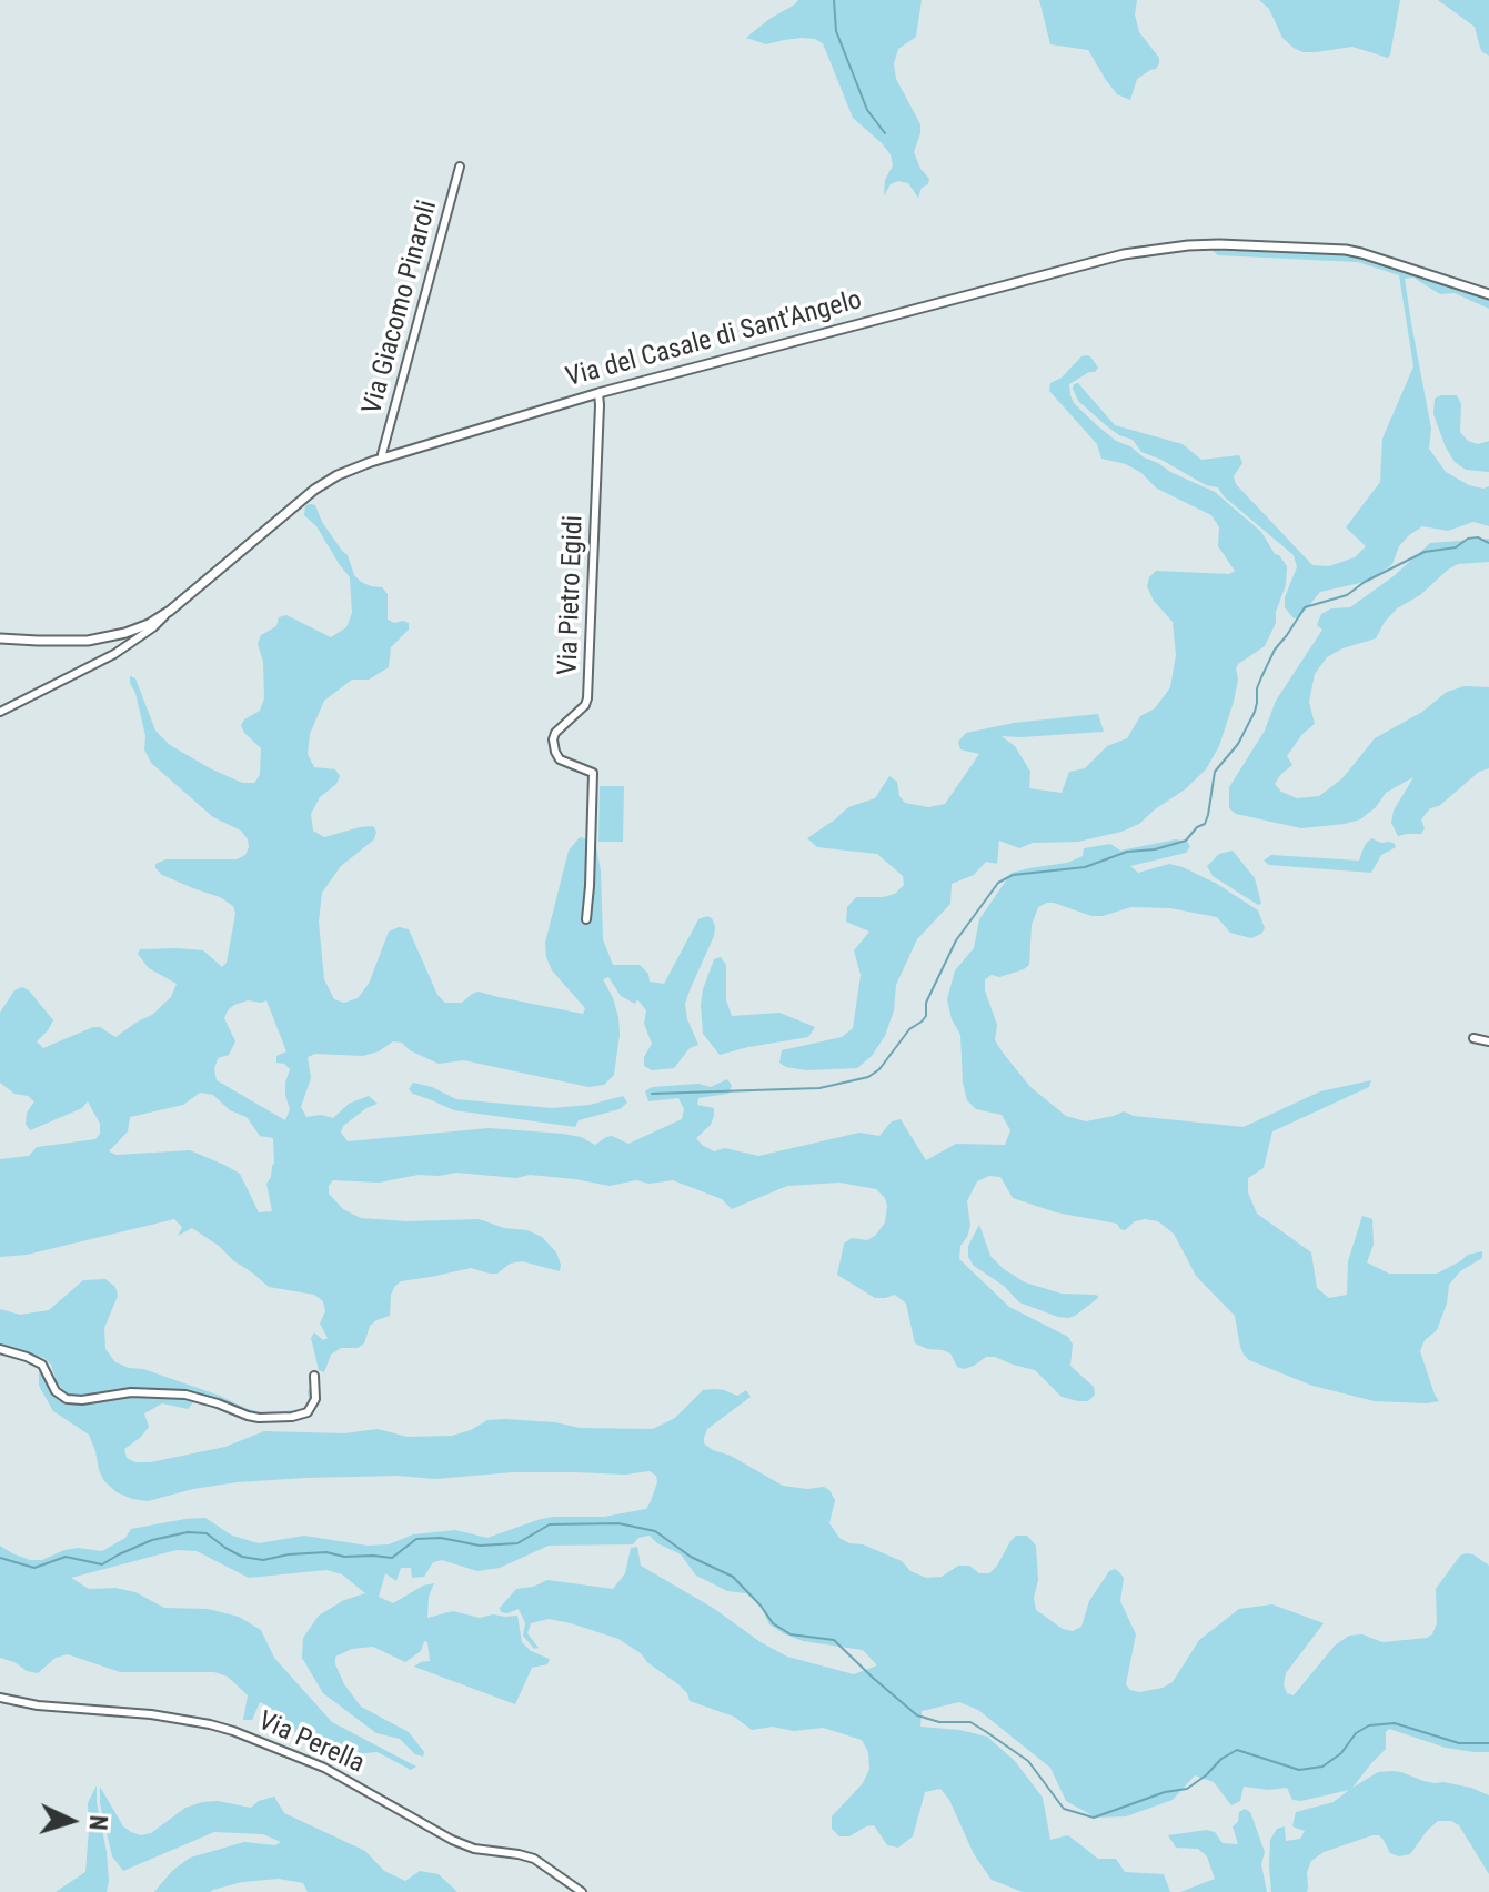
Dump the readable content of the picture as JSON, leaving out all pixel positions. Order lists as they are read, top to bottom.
{
  "streets": {
    "main road": ["Via del Casale di Sant'Angelo"],
    "street": ["Via Giacomo Pinaroli", "Via Pietro Egidi", "Via Perella"]
  },
  "crossings": [
    ["Via Giacomo Pinaroli", "Via del Casale di Sant'Angelo"],
    ["Via del Casale di Sant'Angelo", "Via Pietro Egidi"]
  ],
  "north": "right"
}
